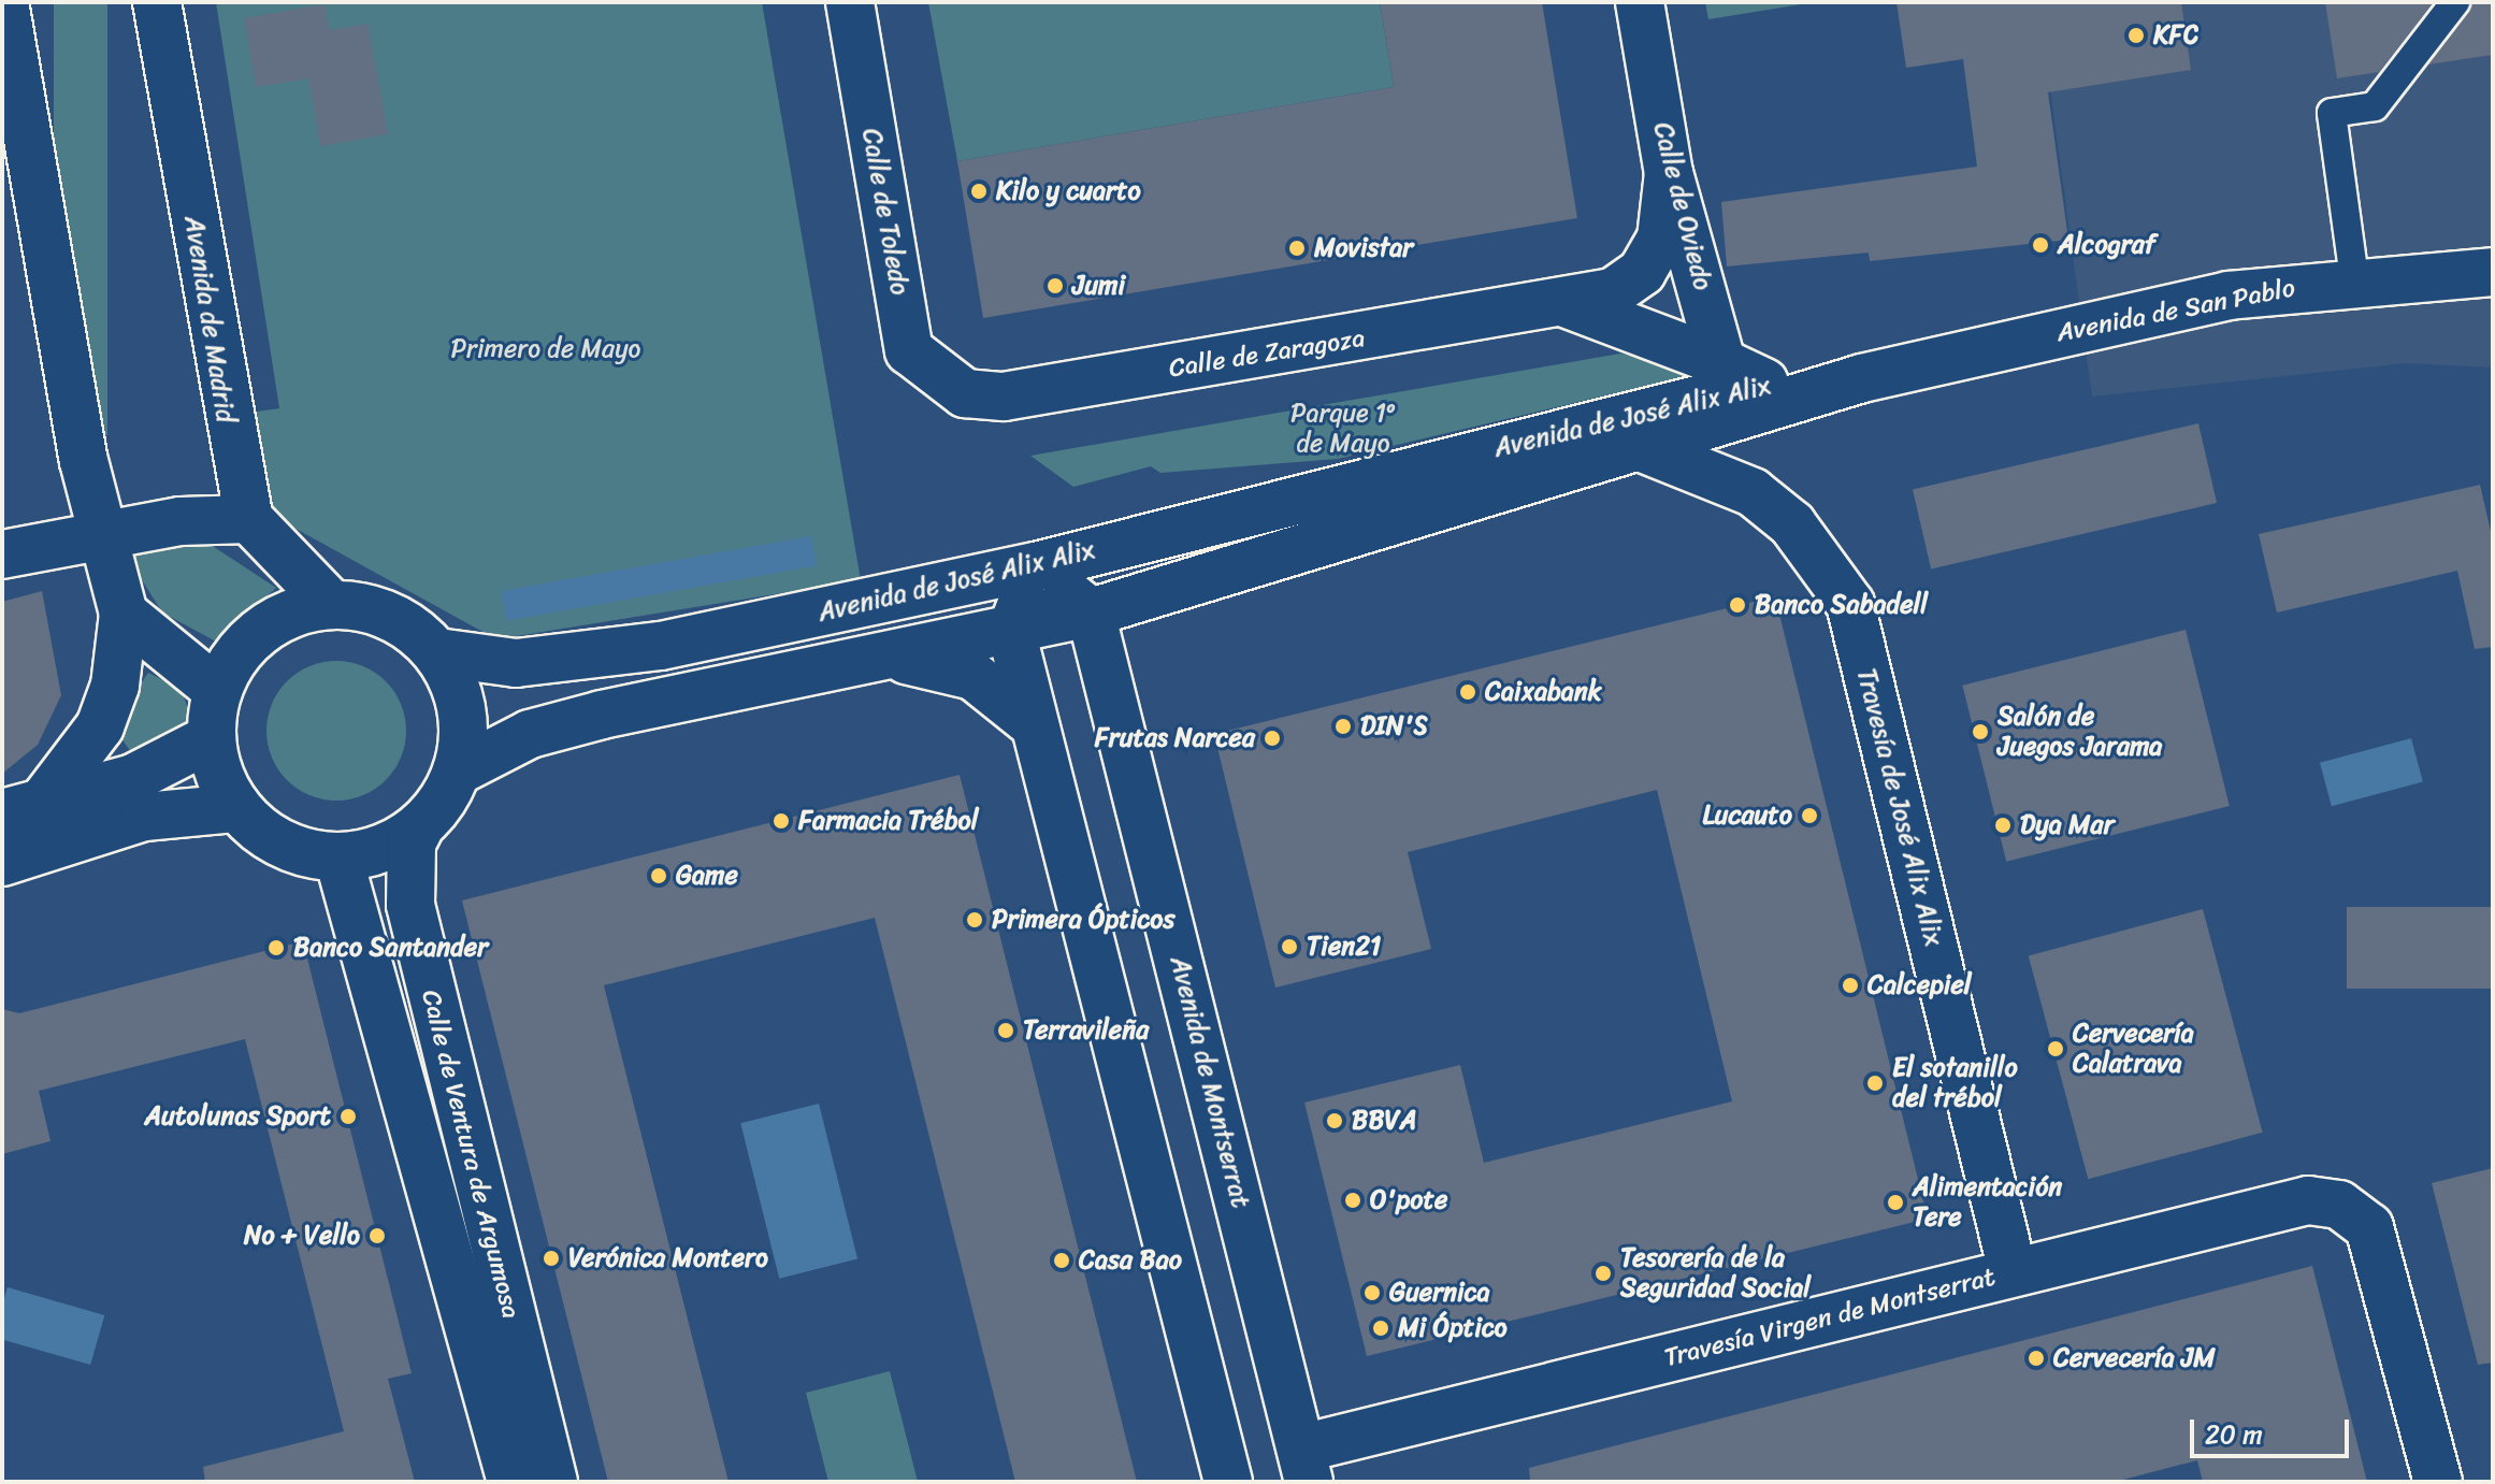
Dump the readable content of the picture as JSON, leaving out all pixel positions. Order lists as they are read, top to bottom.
{
  "streets": {
    "street": [
      "Calle de Oviedo",
      "Calle de Toledo",
      "Avenida de San Pablo",
      "Avenida de Madrid",
      "Calle de Zaragoza",
      "Avenida de José Alix Alix",
      "Travesía de José Alix Alix",
      "Avenida de Montserrat",
      "Calle de Ventura de Argumosa",
      "Travesía Virgen de Montserrat"
    ]
  },
  "crossings": [
    ["Calle de Oviedo", "Calle de Zaragoza"],
    ["Calle de Toledo", "Calle de Zaragoza"],
    ["Avenida de San Pablo", "Avenida de José Alix Alix"],
    ["Avenida de José Alix Alix", "Travesía de José Alix Alix"],
    ["Avenida de José Alix Alix", "Avenida de Montserrat"],
    ["Avenida de José Alix Alix", "Calle de Ventura de Argumosa"],
    ["Travesía de José Alix Alix", "Travesía Virgen de Montserrat"],
    ["Avenida de Montserrat", "Travesía Virgen de Montserrat"]
  ],
  "parks": ["Primero de Mayo", "Parque 1º de Mayo"],
  "places": [
    "KFC",
    "Kilo y cuarto",
    "Alcograf",
    "Movistar",
    "Jumi",
    "Banco Sabadell",
    "Caixabank",
    "DIN'S",
    "Salón de Juegos Jarama",
    "Frutas Narcea",
    "Lucauto",
    "Farmacia Trébol",
    "Dya Mar",
    "Game",
    "Primera Ópticos",
    "Tien21",
    "Banco Santander",
    "Calcepiel",
    "Terravileña",
    "Cervecería Calatrava",
    "El sotanillo del trébol",
    "Autolunas Sport",
    "BBVA",
    "O'pote",
    "Alimentación Tere",
    "No + Vello",
    "Verónica Montero",
    "Casa Bao",
    "Tesorería de la Seguridad Social",
    "Guernica",
    "Mi Óptico",
    "Cervecería JM"
  ],
  "scale_bar": "20 m"
}
